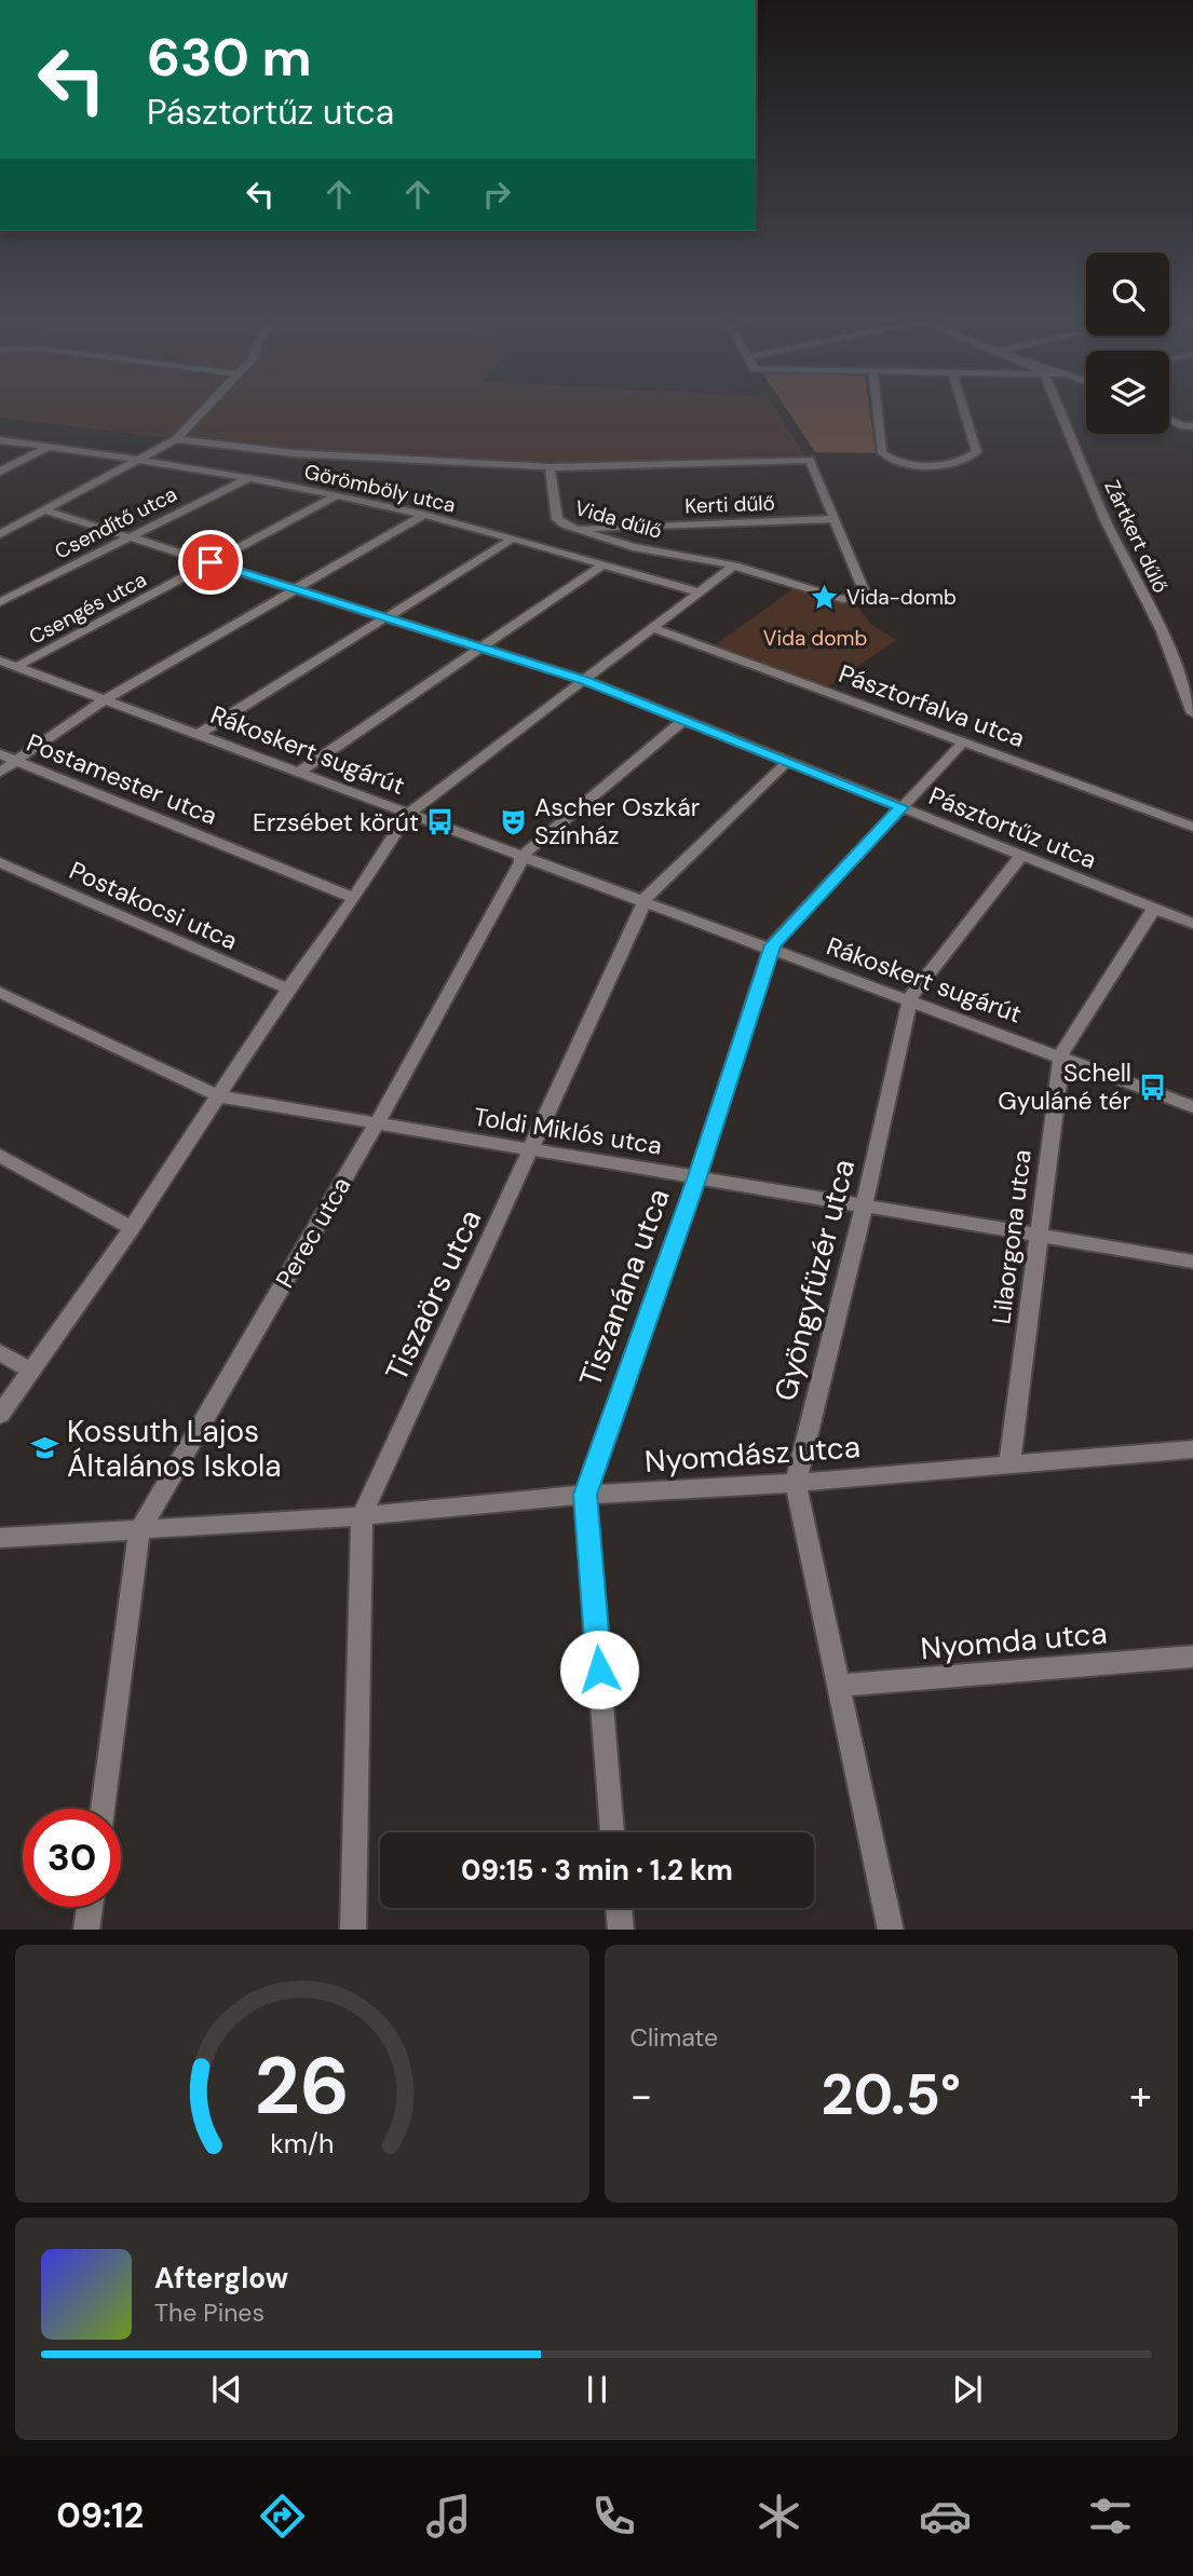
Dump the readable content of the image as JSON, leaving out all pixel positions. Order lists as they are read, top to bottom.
{
  "streets": {
    "street": [
      "Görömböly utca",
      "Kerti dűlő",
      "Vida dűlő",
      "Csendítő utca",
      "Zártkert dűlő",
      "Csengés utca",
      "Pásztorfalva utca",
      "Rákoskert sugárút",
      "Postamester utca",
      "Pásztortűz utca",
      "Postakocsi utca",
      "Toldi Miklós utca",
      "Perec utca",
      "Lilaorgona utca",
      "Gyöngyfüzér utca",
      "Tiszanána utca",
      "Tiszaörs utca",
      "Nyomdász utca",
      "Nyomda utca"
    ]
  },
  "crossings": [
    ["Görömböly utca", "Csendítő utca"],
    ["Görömböly utca", "Csengés utca"],
    ["Kerti dűlő", "Vida dűlő"],
    ["Csendítő utca", "Pásztortűz utca"],
    ["Csengés utca", "Rákoskert sugárút"],
    ["Csengés utca", "Pásztortűz utca"],
    ["Pásztorfalva utca", "Tiszanána utca"],
    ["Rákoskert sugárút", "Perec utca"],
    ["Rákoskert sugárút", "Lilaorgona utca"],
    ["Rákoskert sugárút", "Gyöngyfüzér utca"],
    ["Rákoskert sugárút", "Tiszanána utca"],
    ["Rákoskert sugárút", "Tiszaörs utca"],
    ["Pásztortűz utca", "Perec utca"],
    ["Pásztortűz utca", "Lilaorgona utca"],
    ["Pásztortűz utca", "Gyöngyfüzér utca"],
    ["Pásztortűz utca", "Tiszanána utca"],
    ["Pásztortűz utca", "Tiszaörs utca"],
    ["Toldi Miklós utca", "Perec utca"],
    ["Toldi Miklós utca", "Lilaorgona utca"],
    ["Toldi Miklós utca", "Gyöngyfüzér utca"],
    ["Toldi Miklós utca", "Tiszanána utca"],
    ["Toldi Miklós utca", "Tiszaörs utca"],
    ["Perec utca", "Nyomdász utca"],
    ["Lilaorgona utca", "Nyomdász utca"],
    ["Gyöngyfüzér utca", "Nyomdász utca"],
    ["Gyöngyfüzér utca", "Nyomda utca"],
    ["Tiszanána utca", "Nyomdász utca"],
    ["Tiszaörs utca", "Nyomdász utca"]
  ],
  "parks": ["Vida domb"],
  "places": {
    "place": ["Vida-domb"],
    "theatre": ["Ascher Oszkár Színház"],
    "bus stop": ["Erzsébet körút", "Schell Gyuláné tér"],
    "school or university": ["Kossuth Lajos Általános Iskola"]
  },
  "page": {
    "turn": ["630 m", "Pásztortűz utca"],
    "limit": "30",
    "trip": "09:15 · 3 min · 1.2 km",
    "tile": "Climate",
    "heat": ["−", "20.5°", "+"],
    "song": ["Afterglow", "The Pines"],
    "tabs": "09:12",
    "gauge": ["26", "km/h"]
  }
}
